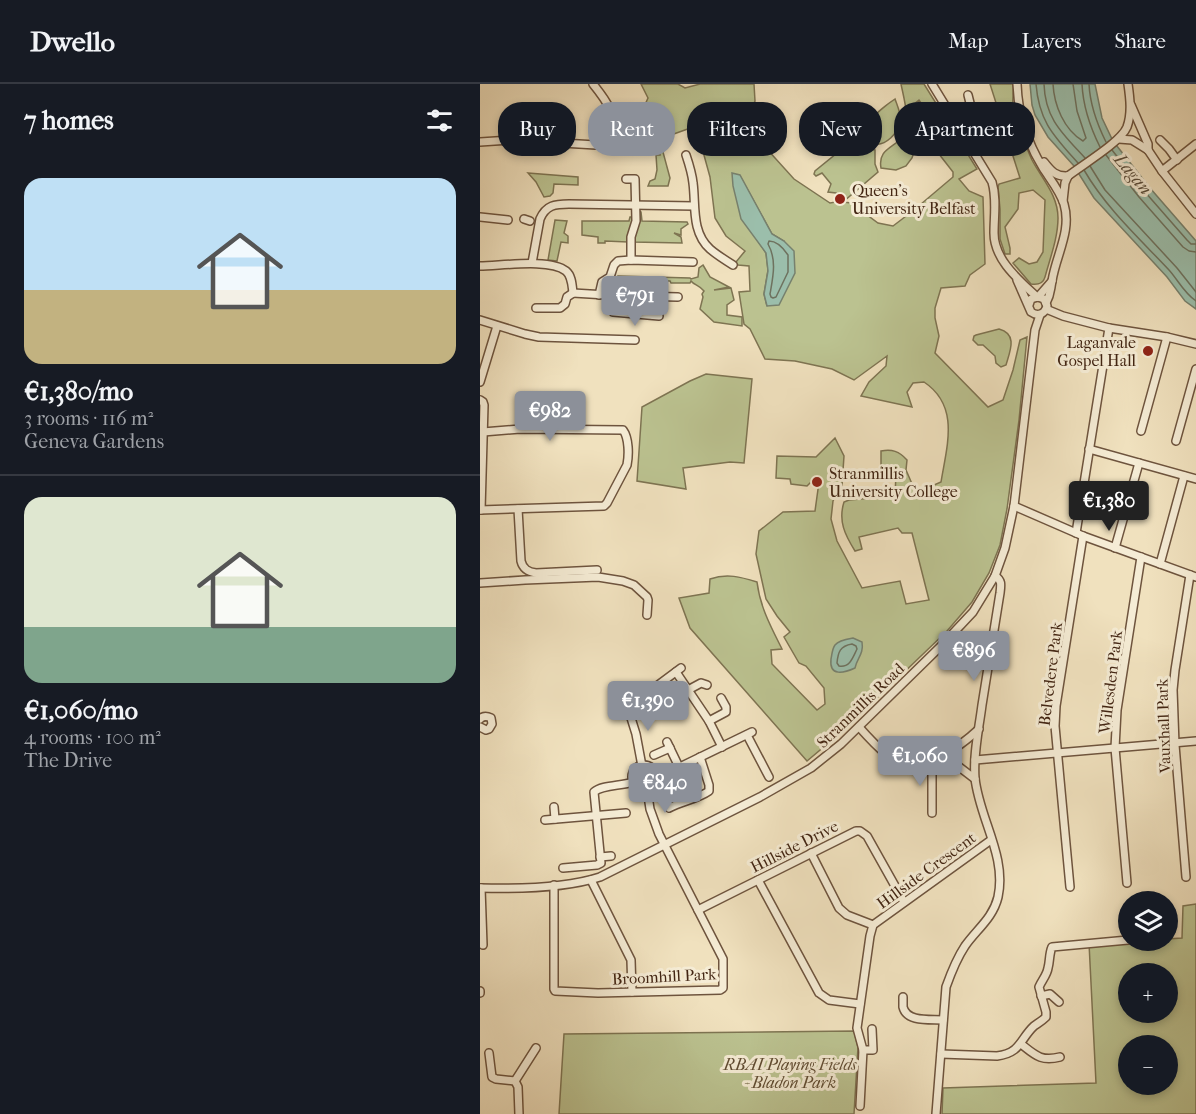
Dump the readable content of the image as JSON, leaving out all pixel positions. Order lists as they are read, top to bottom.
{
  "streets": {
    "street": [
      "Belvedere Park",
      "Willesden Park",
      "Stranmillis Road",
      "Vauxhall Park",
      "Hillside Drive",
      "Hillside Crescent",
      "Broomhill Park"
    ]
  },
  "crossings": [
    ["Stranmillis Road", "Broomhill Park"],
    ["Hillside Drive", "Hillside Crescent"],
    ["Hillside Drive", "Broomhill Park"]
  ],
  "water": ["Lagan"],
  "parks": ["RBAI Playing Fields - Bladon Park"],
  "places": ["Queen's University Belfast", "Laganvale Gospel Hall", "Stranmillis University College"],
  "page": {
    "header": "Dwello",
    "nav": ["Map", "Layers", "Share"],
    "heading": "7 homes",
    "chip": [
      "Buy",
      "Rent",
      "Filters",
      "New",
      "Apartment"
    ],
    "list": [
      {
        "name": "€1,380/mo",
        "note": "3 rooms · 116 m² · Geneva Gardens"
      },
      {
        "name": "€1,060/mo",
        "note": "4 rooms · 100 m² · The Drive"
      }
    ],
    "price": [
      "€791",
      "€982",
      "€1,380",
      "€896",
      "€1,390",
      "€1,060",
      "€840"
    ],
    "map_buttons": ["+", "−"]
  }
}
